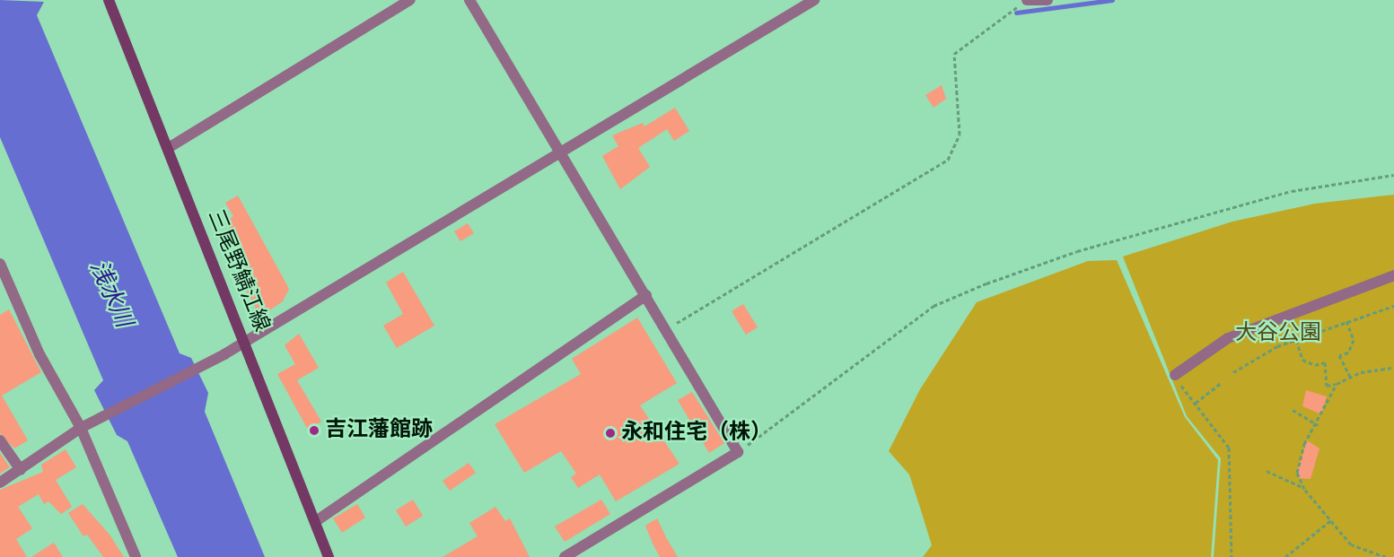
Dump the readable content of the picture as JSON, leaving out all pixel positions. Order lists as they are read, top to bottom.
{
  "streets": {
    "main road": ["三尾野鯖江線"]
  },
  "water": ["浅水川"],
  "parks": ["大谷公園"],
  "places": ["吉江藩館跡", "永和住宅（株）"]
}
